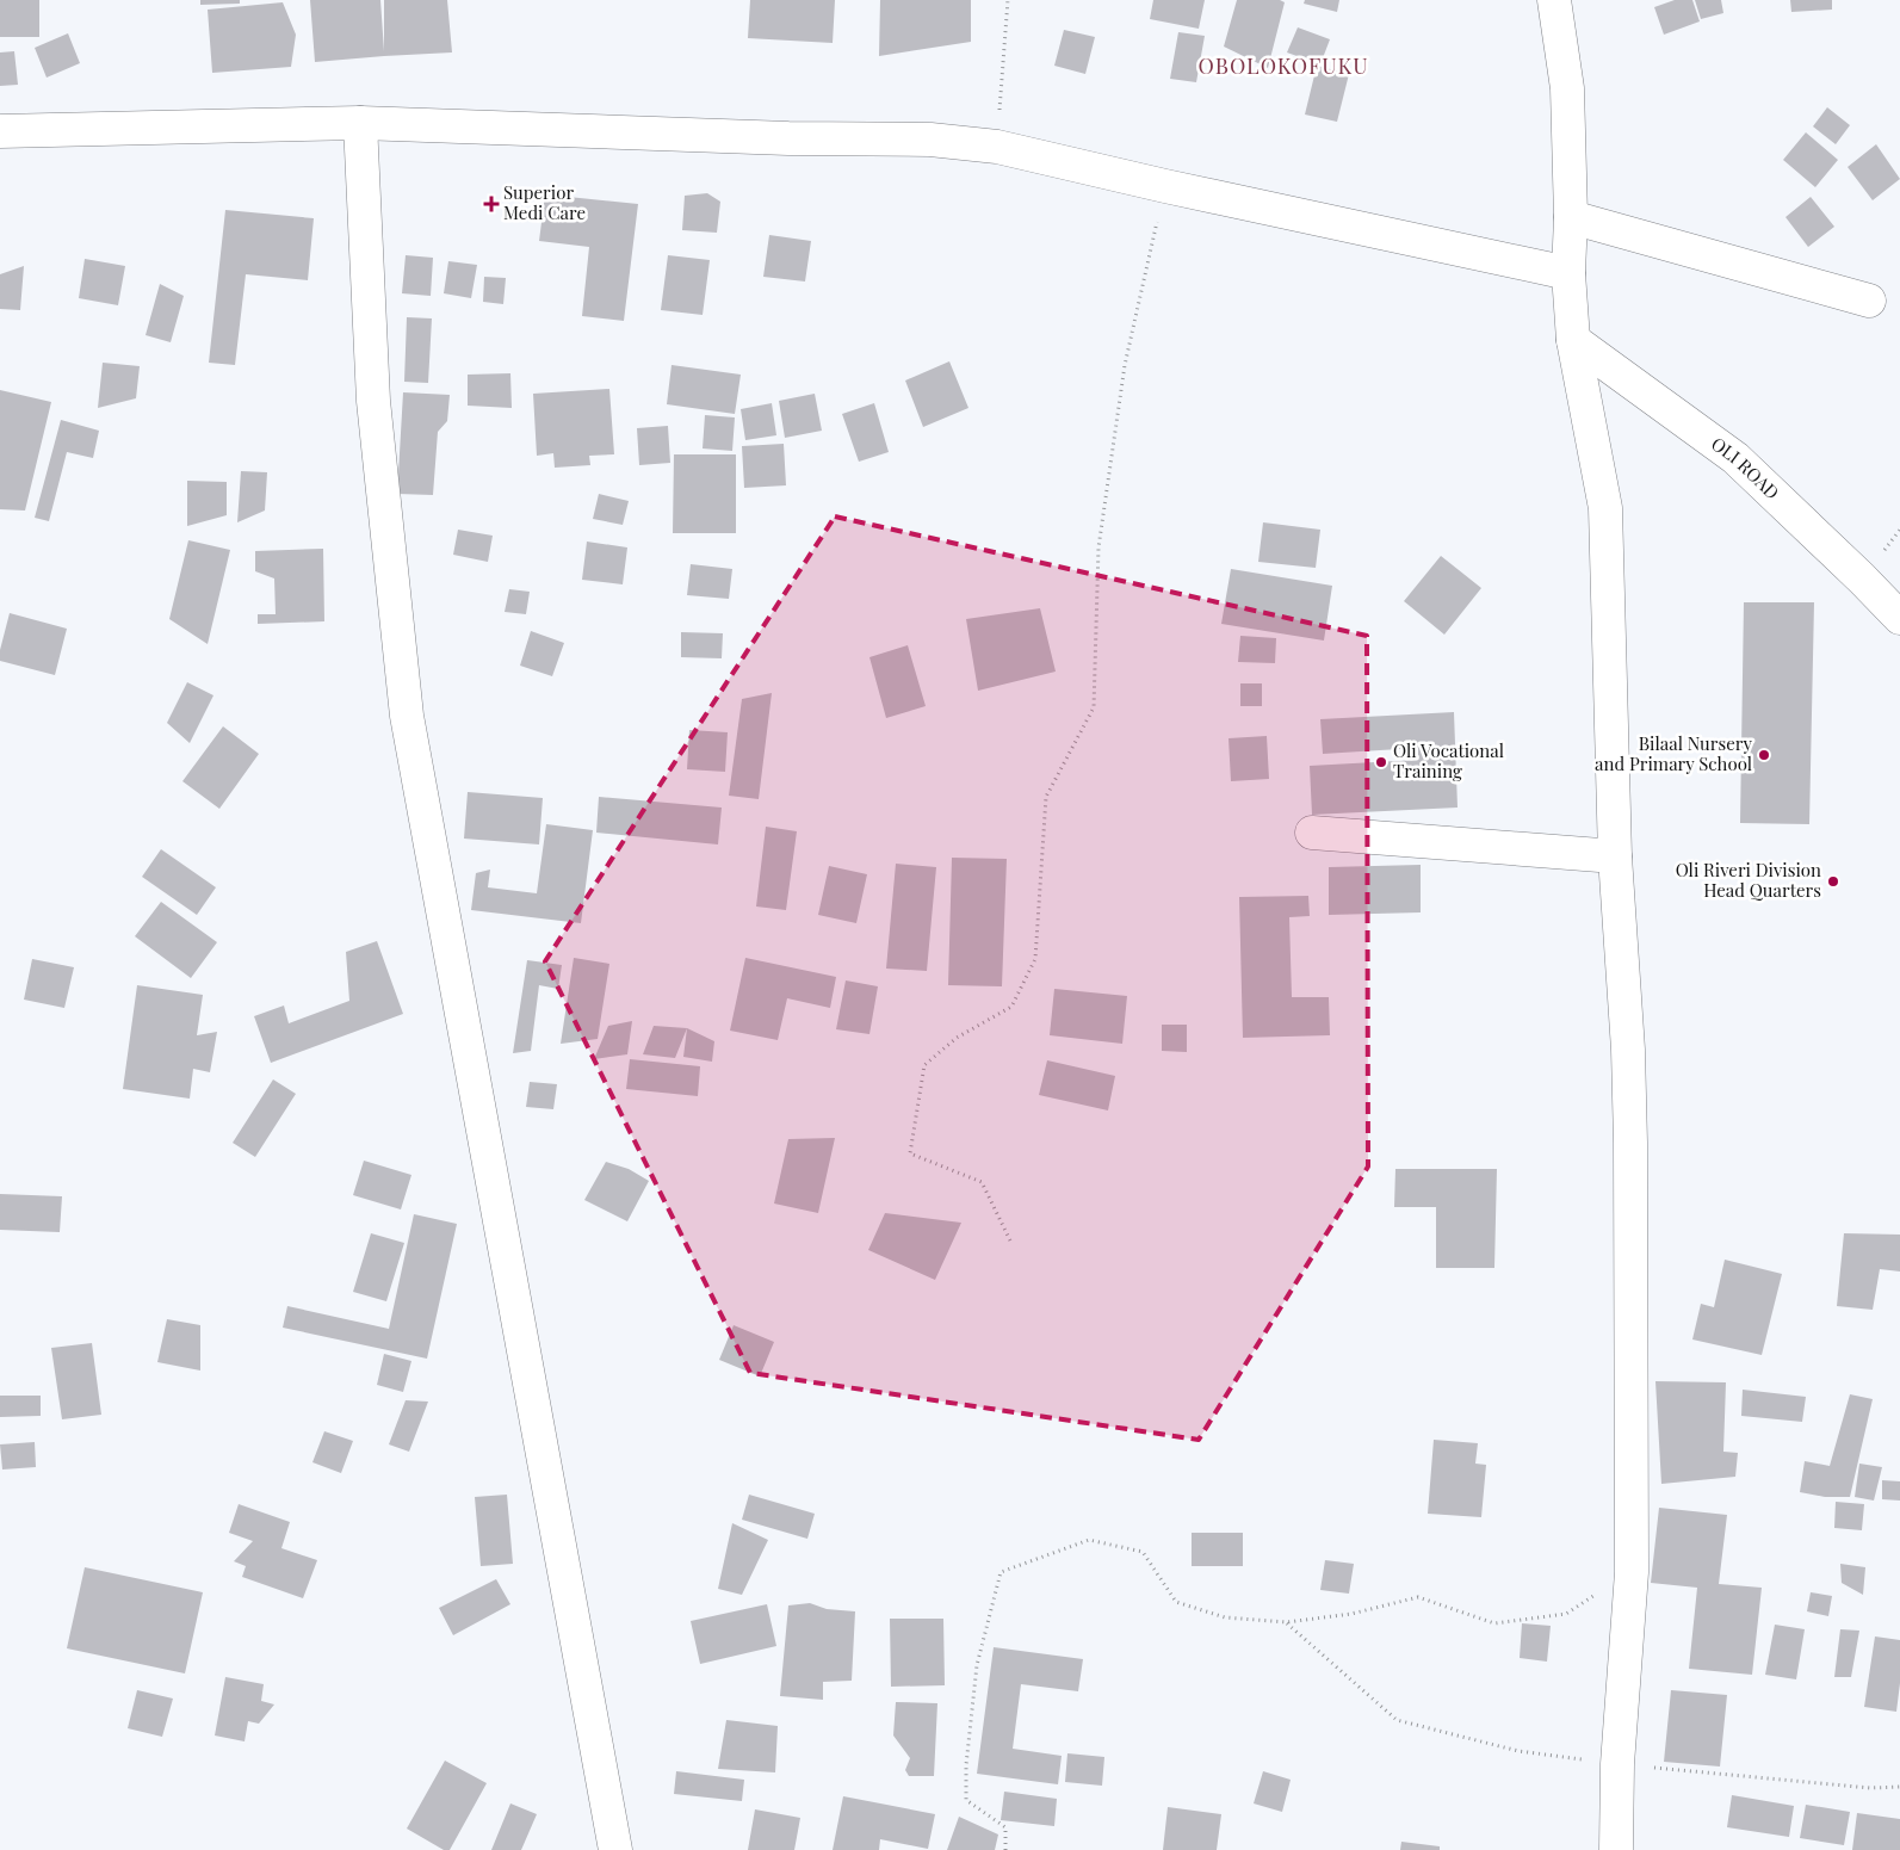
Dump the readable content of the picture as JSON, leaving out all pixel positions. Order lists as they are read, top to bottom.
{
  "streets": {
    "street": ["OLI ROAD"]
  },
  "districts": ["OBOLOKOFUKU"],
  "places": {
    "health": ["Superior Medi Care"],
    "other": ["Bilaal Nursery and Primary School", "Oli Vocational Training", "Oli Riveri Division Head Quarters"]
  }
}
